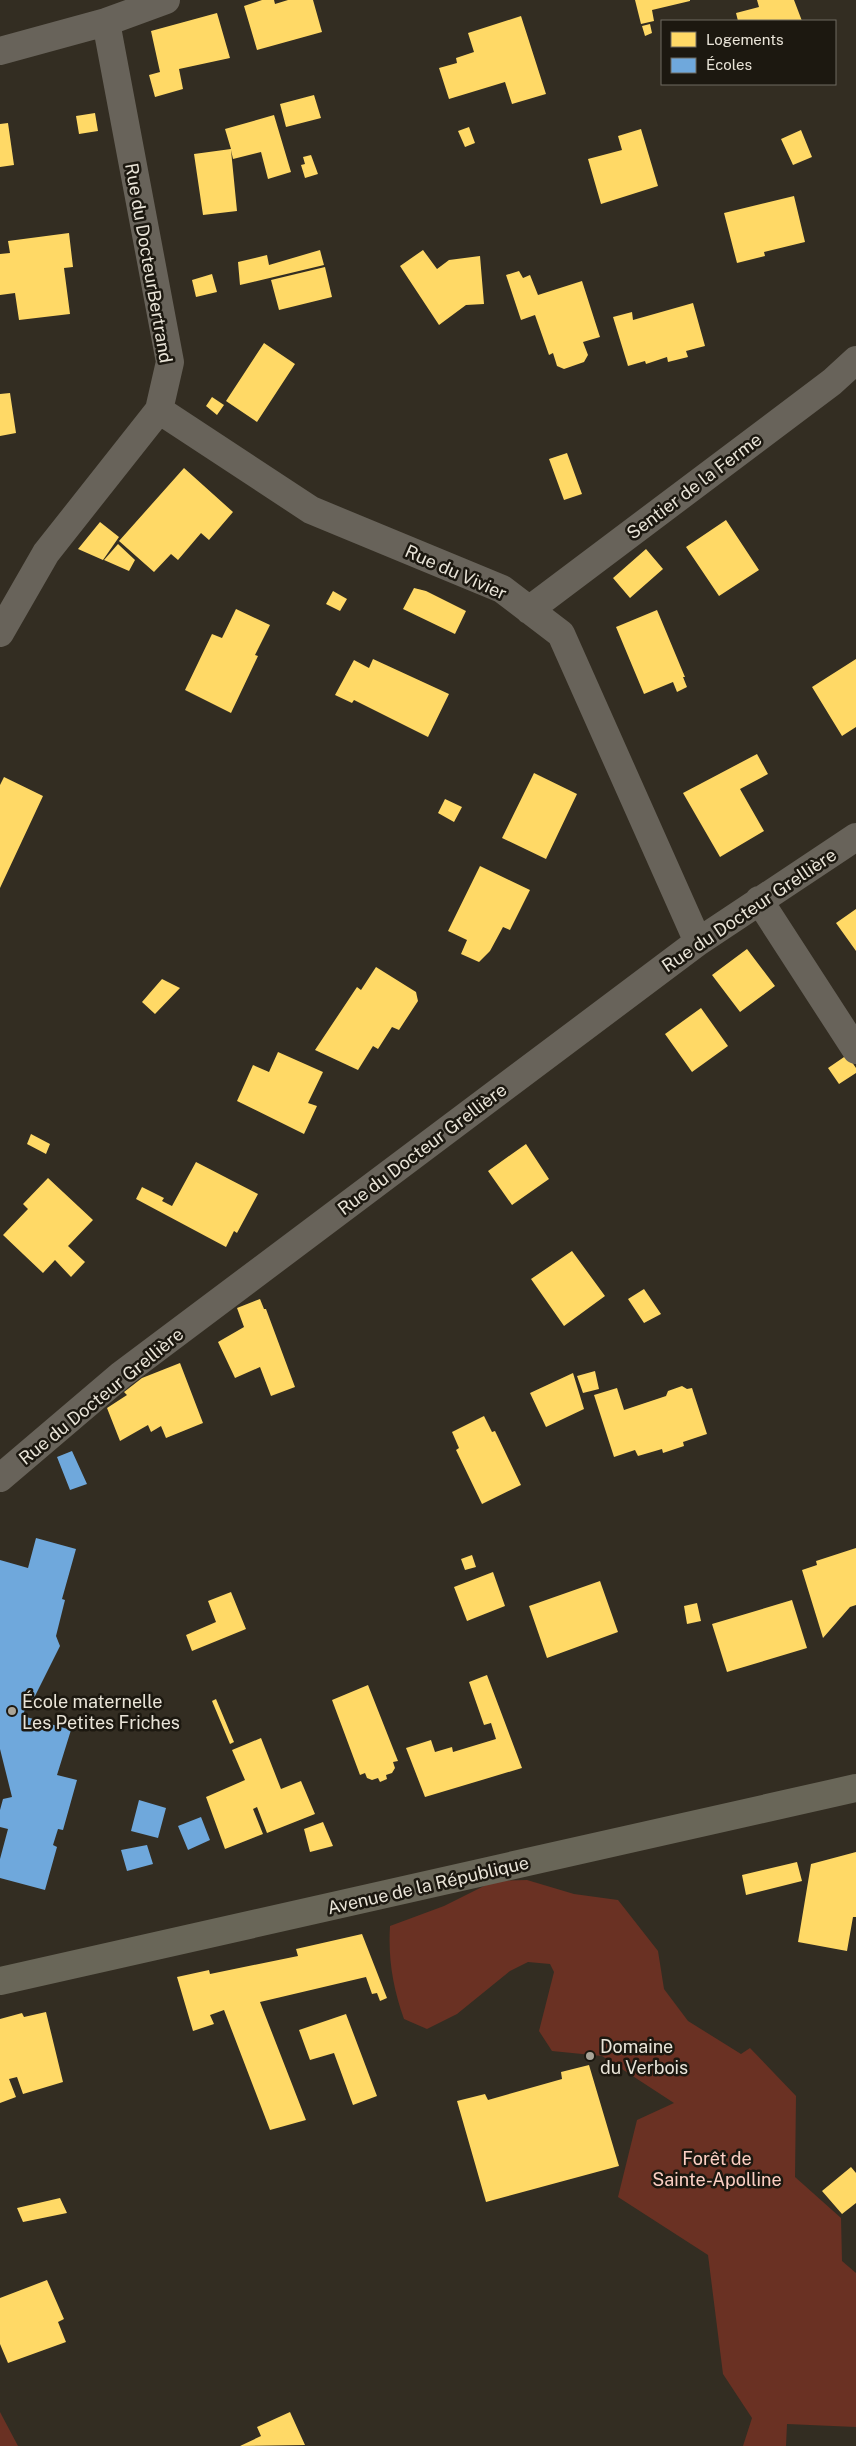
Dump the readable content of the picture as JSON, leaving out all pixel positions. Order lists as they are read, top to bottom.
{
  "streets": {
    "main road": ["Avenue de la République"],
    "street": [
      "Rue du DocteurBertrand",
      "Sentier de la Ferme",
      "Rue du Vivier",
      "Rue du Docteur Grellière"
    ]
  },
  "crossings": [
    ["Rue du DocteurBertrand", "Rue du Vivier"],
    ["Sentier de la Ferme", "Rue du Vivier"],
    ["Rue du Vivier", "Rue du Docteur Grellière"]
  ],
  "parks": ["Forêt de Sainte-Apolline"],
  "places": ["École maternelle Les Petites Friches", "Domaine du Verbois"],
  "legend": ["Logements", "Écoles"]
}
